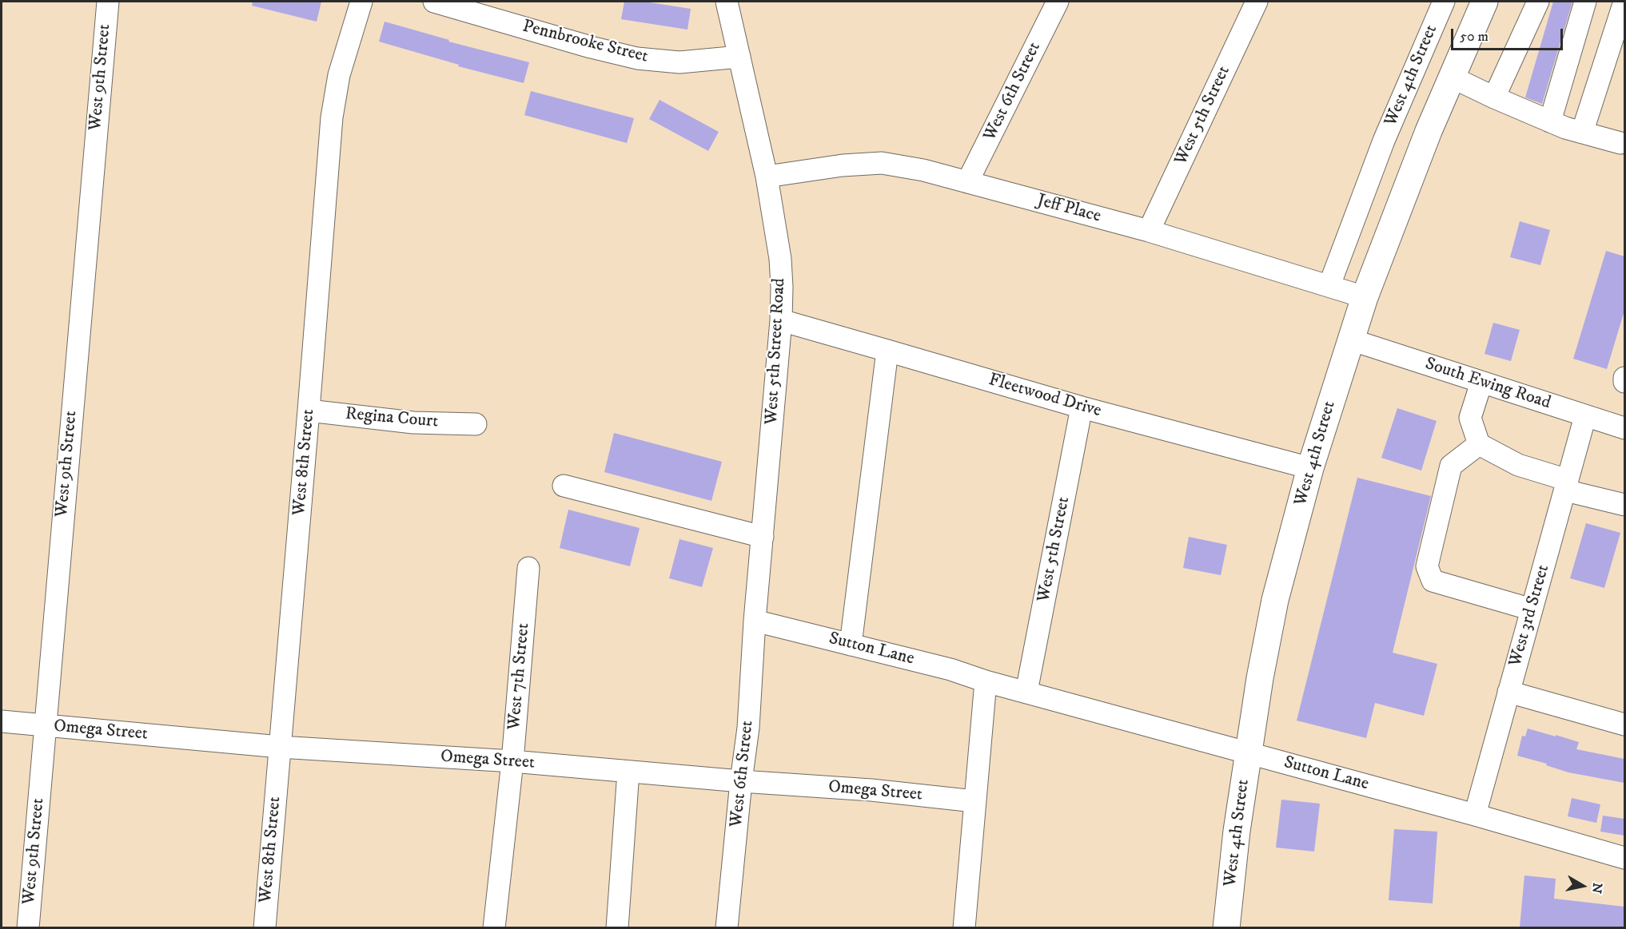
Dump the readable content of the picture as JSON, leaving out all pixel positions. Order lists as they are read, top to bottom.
{
  "streets": {
    "main road": ["West 4th Street"],
    "street": [
      "Pennbrooke Street",
      "West 9th Street",
      "West 6th Street",
      "West 5th Street",
      "Jeff Place",
      "West 5th Street Road",
      "South Ewing Road",
      "Fleetwood Drive",
      "Regina Court",
      "West 8th Street",
      "West 3rd Street",
      "Sutton Lane",
      "West 7th Street",
      "Omega Street"
    ]
  },
  "crossings": [
    ["Pennbrooke Street", "West 5th Street Road"],
    ["West 4th Street", "Jeff Place"],
    ["West 4th Street", "South Ewing Road"],
    ["West 4th Street", "Fleetwood Drive"],
    ["West 4th Street", "Sutton Lane"],
    ["West 9th Street", "Omega Street"],
    ["West 6th Street", "Jeff Place"],
    ["West 6th Street", "West 5th Street Road"],
    ["West 6th Street", "Sutton Lane"],
    ["West 6th Street", "Omega Street"],
    ["West 5th Street", "Jeff Place"],
    ["West 5th Street", "Fleetwood Drive"],
    ["West 5th Street", "Sutton Lane"],
    ["Jeff Place", "West 5th Street Road"],
    ["West 5th Street Road", "Fleetwood Drive"],
    ["West 5th Street Road", "Sutton Lane"],
    ["South Ewing Road", "West 3rd Street"],
    ["Regina Court", "West 8th Street"],
    ["West 8th Street", "Omega Street"],
    ["West 3rd Street", "Sutton Lane"],
    ["West 7th Street", "Omega Street"]
  ],
  "scale_bar": "50 m",
  "north": "right"
}
